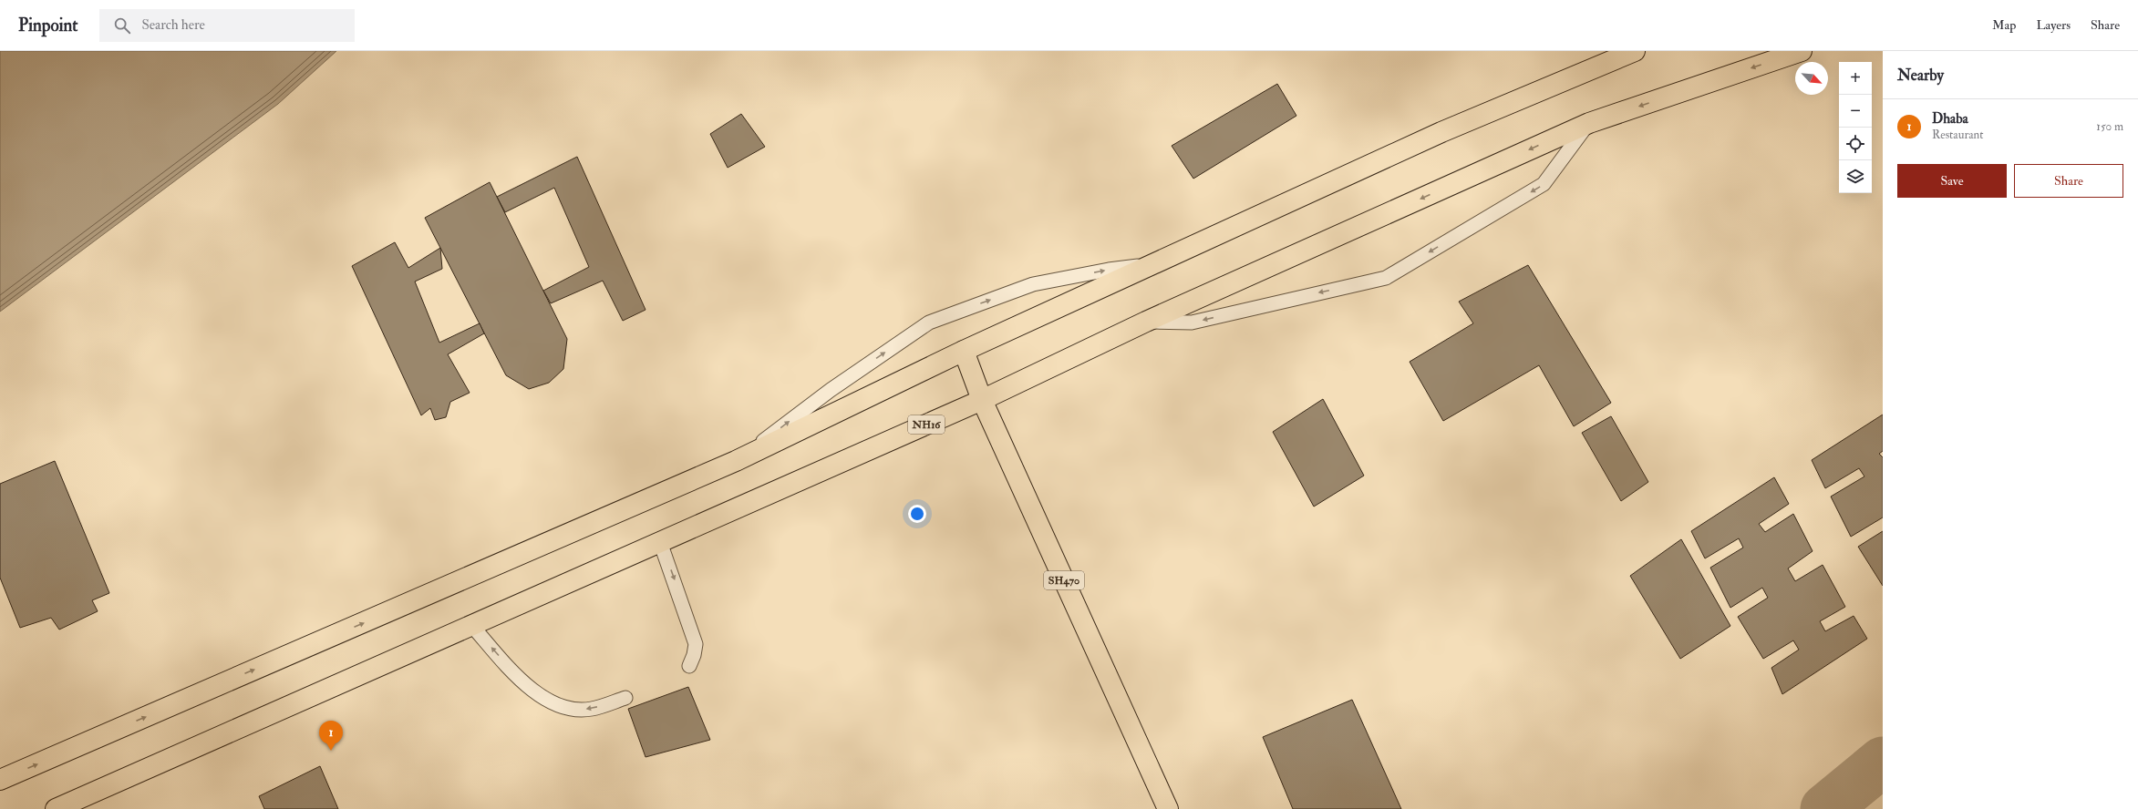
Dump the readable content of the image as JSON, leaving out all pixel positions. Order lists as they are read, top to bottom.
{
  "streets": {
    "main road": ["NH16", "SH470"]
  },
  "crossings": [
    ["NH16", "SH470"]
  ],
  "north": "bottom right",
  "page": {
    "header": "Pinpoint",
    "search": "Search here",
    "nav": ["Map", "Layers", "Share"],
    "heading": "Nearby",
    "map_buttons": ["+", "−"],
    "list": [
      {
        "mark": "1",
        "name": "Dhaba",
        "note": "Restaurant",
        "value": "150 m"
      }
    ],
    "buttons": ["Save", "Share"],
    "pins": "1"
  }
}
